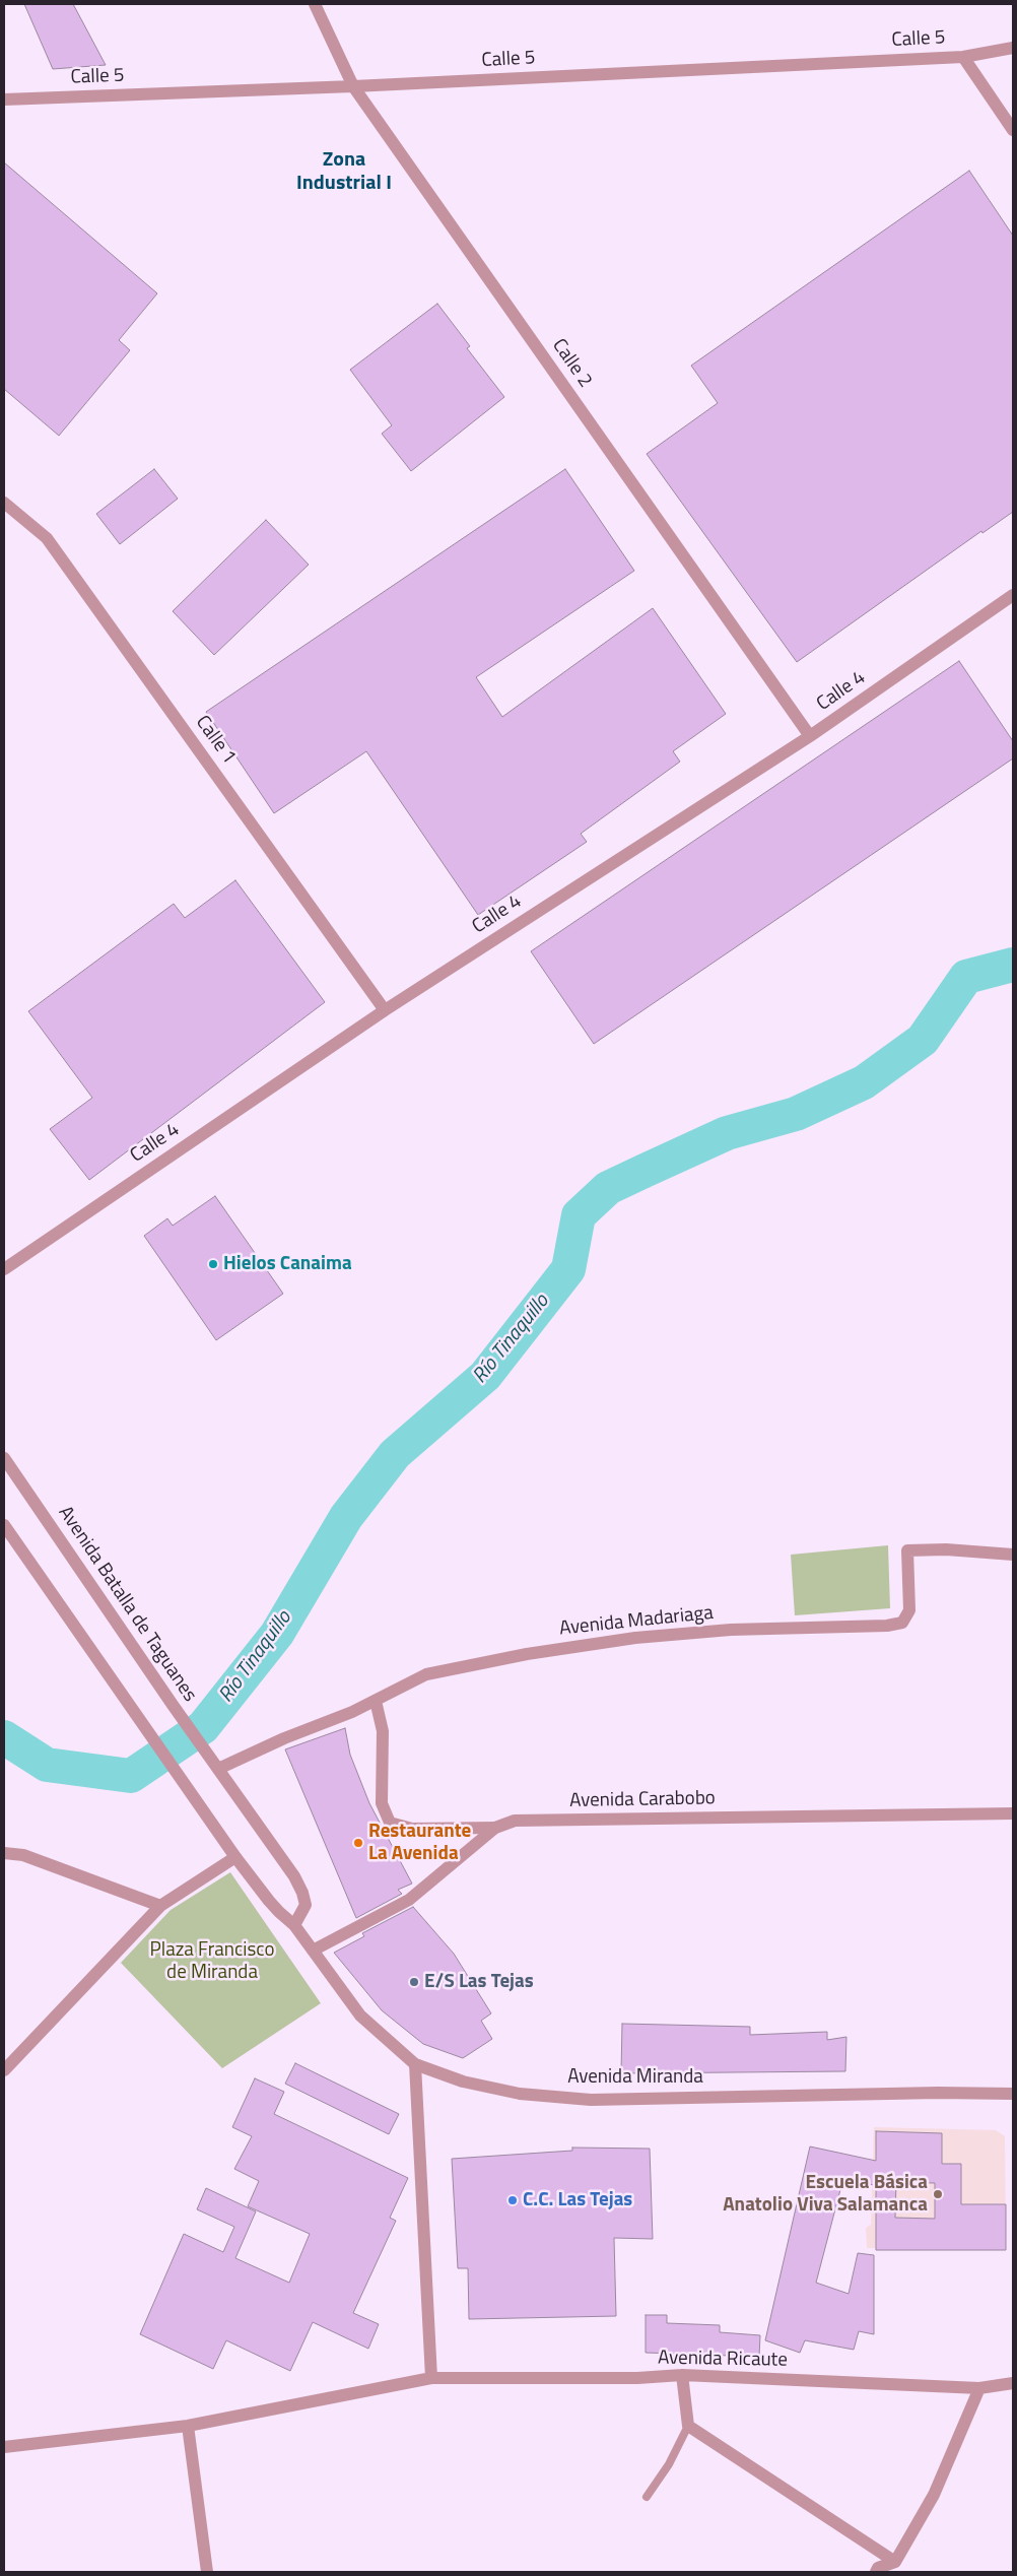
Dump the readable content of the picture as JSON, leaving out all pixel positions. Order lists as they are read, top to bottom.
{
  "streets": {
    "street": [
      "Calle 5",
      "Calle 2",
      "Calle 4",
      "Calle 1",
      "Avenida Batalla de Taguanes",
      "Avenida Madariaga",
      "Avenida Carabobo",
      "Avenida Miranda",
      "Avenida Ricaute"
    ]
  },
  "crossings": [
    ["Calle 5", "Calle 2"],
    ["Calle 2", "Calle 4"],
    ["Calle 4", "Calle 1"],
    ["Avenida Batalla de Taguanes", "Avenida Madariaga"],
    ["Avenida Carabobo", "Avenida Miranda"]
  ],
  "districts": ["Zona Industrial I"],
  "water": ["Río Tinaquillo"],
  "parks": ["Plaza Francisco de Miranda"],
  "places": [
    "Hielos Canaima",
    "Restaurante La Avenida",
    "E/S Las Tejas",
    "Escuela Básica Anatolio Viva Salamanca",
    "C.C. Las Tejas"
  ]
}
